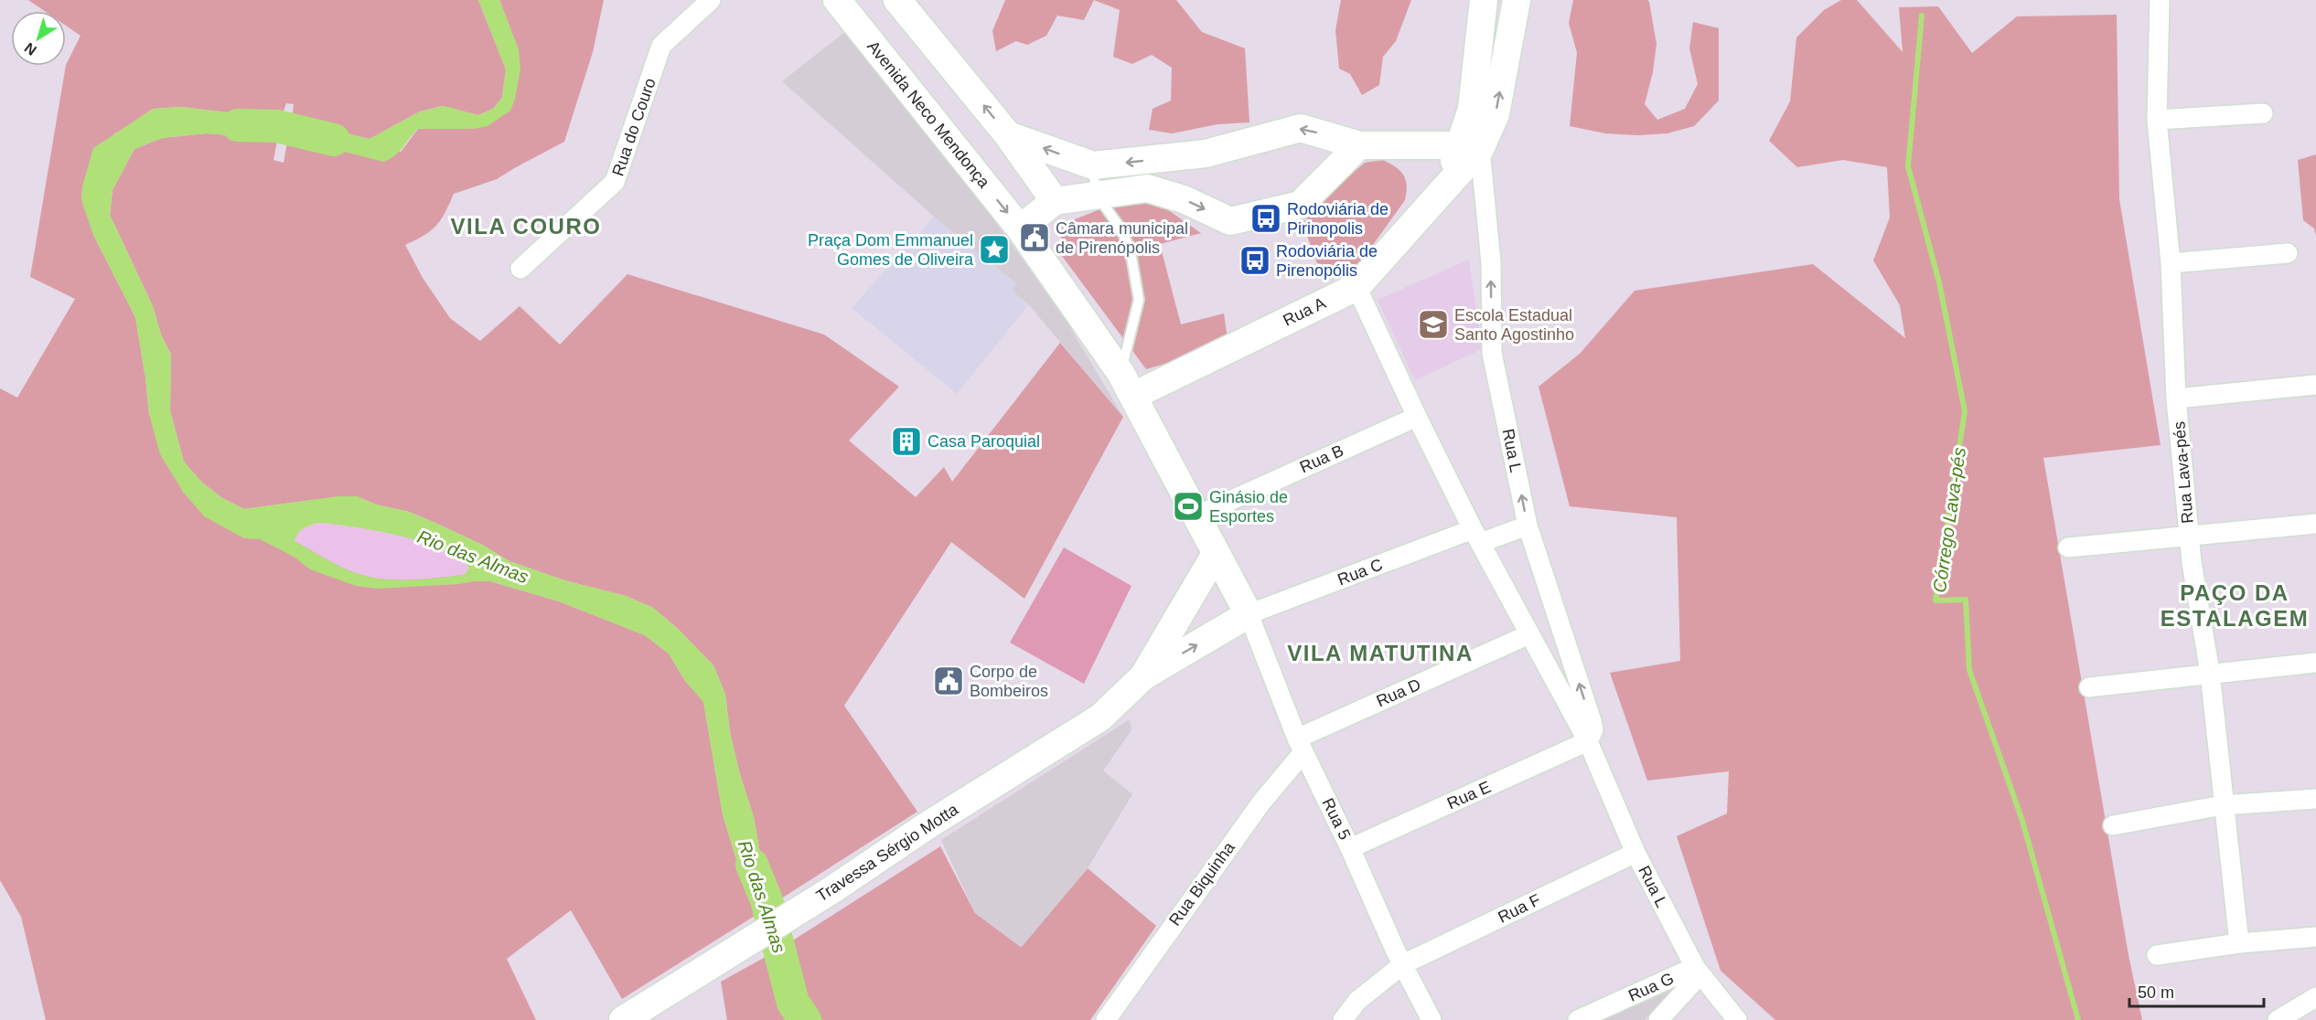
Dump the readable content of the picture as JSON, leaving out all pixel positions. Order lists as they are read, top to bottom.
{
  "streets": {
    "street": [
      "Avenida Neco Mendonça",
      "Rua do Couro",
      "Rua A",
      "Rua L",
      "Rua B",
      "Rua Lava-pés",
      "Rua C",
      "Rua D",
      "Rua E",
      "Rua 5",
      "Travessa Sérgio Motta",
      "Rua Biquinha",
      "Rua F",
      "Rua G"
    ]
  },
  "crossings": [
    ["Avenida Neco Mendonça", "Rua A"],
    ["Avenida Neco Mendonça", "Rua B"],
    ["Avenida Neco Mendonça", "Rua C"],
    ["Avenida Neco Mendonça", "Rua 5"],
    ["Rua A", "Rua L"],
    ["Rua L", "Rua B"],
    ["Rua L", "Rua C"],
    ["Rua L", "Rua D"],
    ["Rua L", "Rua E"],
    ["Rua L", "Rua F"],
    ["Rua L", "Rua G"],
    ["Rua C", "Rua 5"],
    ["Rua D", "Rua 5"],
    ["Rua D", "Rua Biquinha"],
    ["Rua E", "Rua 5"],
    ["Rua 5", "Rua Biquinha"],
    ["Rua 5", "Rua F"]
  ],
  "districts": ["VILA COURO", "PAÇO DA ESTALAGEM", "VILA MATUTINA"],
  "water": ["Córrego Lava-pés", "Rio das Almas"],
  "places": {
    "bus stop": ["Rodoviária de Pirinopolis", "Rodoviária de Pirenopólis"],
    "public building": ["Câmara municipal de Pirenópolis", "Corpo de Bombeiros"],
    "place": ["Praça Dom Emmanuel Gomes de Oliveira"],
    "school or university": ["Escola Estadual Santo Agostinho"],
    "building": ["Casa Paroquial"],
    "sports": ["Ginásio de Esportes"]
  },
  "scale_bar": "50 m",
  "north": "bottom left"
}
